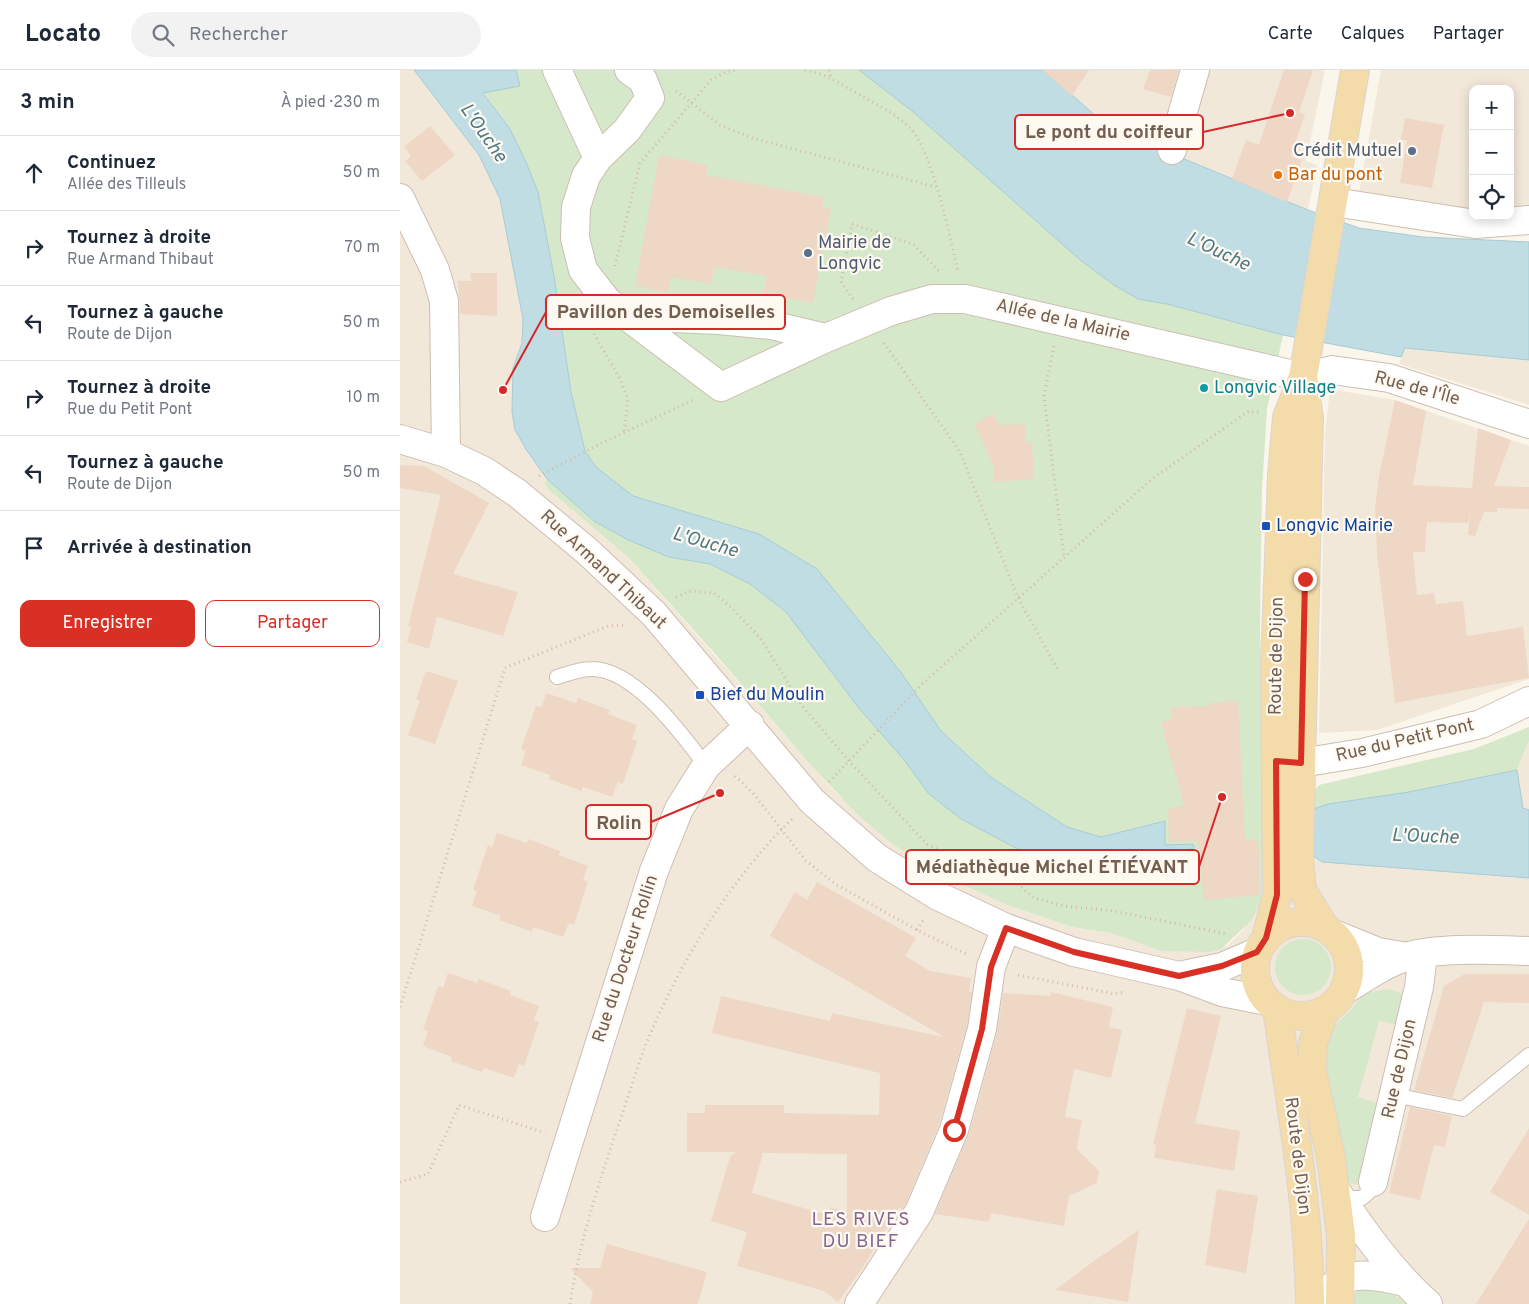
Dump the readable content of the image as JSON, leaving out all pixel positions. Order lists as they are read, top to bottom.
{
  "streets": {
    "main road": ["Route de Dijon"],
    "street": [
      "Allée de la Mairie",
      "Rue de l'Île",
      "Rue Armand Thibaut",
      "Rue du Petit Pont",
      "Rue du Docteur Rollin",
      "Rue de Dijon"
    ]
  },
  "crossings": [
    ["Allée de la Mairie", "Rue de l'Île"],
    ["Allée de la Mairie", "Route de Dijon"],
    ["Rue de l'Île", "Route de Dijon"],
    ["Rue Armand Thibaut", "Route de Dijon"],
    ["Rue Armand Thibaut", "Rue du Docteur Rollin"],
    ["Route de Dijon", "Rue du Petit Pont"]
  ],
  "districts": ["LES RIVES DU BIEF"],
  "water": ["L'Ouche"],
  "places": {
    "other": [
      "Le pont du coiffeur",
      "Crédit Mutuel",
      "Bar du pont",
      "Mairie de Longvic",
      "Longvic Village",
      "Pavillon des Demoiselles",
      "Rolin",
      "Médiathèque Michel ÉTIÉVANT"
    ],
    "transit": ["Longvic Mairie", "Bief du Moulin"]
  },
  "page": {
    "header": "Locato",
    "search": "Rechercher",
    "nav": ["Carte", "Calques", "Partager"],
    "heading": ["3 min", "À pied · 230 m"],
    "map_buttons": ["+", "−"],
    "list": [
      ["Continuez", "Allée des Tilleuls", "50 m"],
      ["Tournez à droite", "Rue Armand Thibaut", "70 m"],
      ["Tournez à gauche", "Route de Dijon", "50 m"],
      ["Tournez à droite", "Rue du Petit Pont", "10 m"],
      ["Tournez à gauche", "Route de Dijon", "50 m"],
      "Arrivée à destination"
    ],
    "buttons": ["Enregistrer", "Partager"]
  }
}
